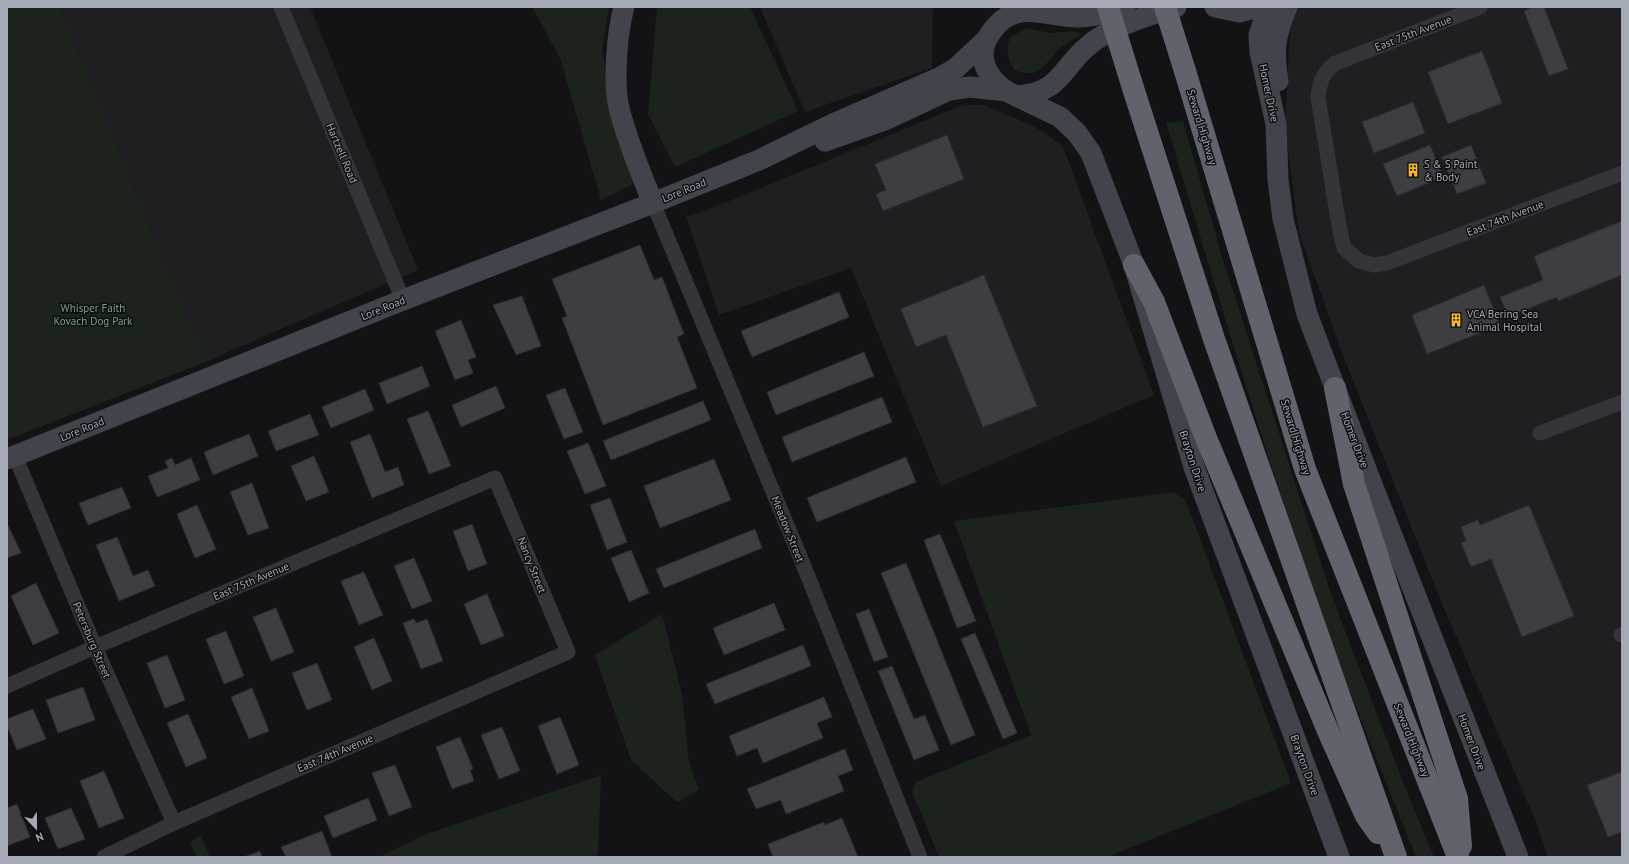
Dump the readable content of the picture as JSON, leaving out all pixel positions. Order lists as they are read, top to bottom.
{
  "streets": {
    "highway": ["Seward Highway"],
    "street": [
      "East 75th Avenue",
      "Homer Drive",
      "Hartzell Road",
      "Lore Road",
      "East 74th Avenue",
      "Brayton Drive",
      "Meadow Street",
      "Nancy Street",
      "Petersburg Street"
    ]
  },
  "crossings": [
    ["East 75th Avenue", "East 74th Avenue"],
    ["East 75th Avenue", "Nancy Street"],
    ["East 75th Avenue", "Petersburg Street"],
    ["Hartzell Road", "Lore Road"],
    ["Lore Road", "Brayton Drive"],
    ["Lore Road", "Meadow Street"],
    ["Lore Road", "Petersburg Street"],
    ["East 74th Avenue", "Nancy Street"],
    ["East 74th Avenue", "Petersburg Street"]
  ],
  "parks": ["Whisper Faith Kovach Dog Park"],
  "places": {
    "building": ["S & S Paint & Body", "VCA Bering Sea Animal Hospital"]
  },
  "north": "bottom"
}
